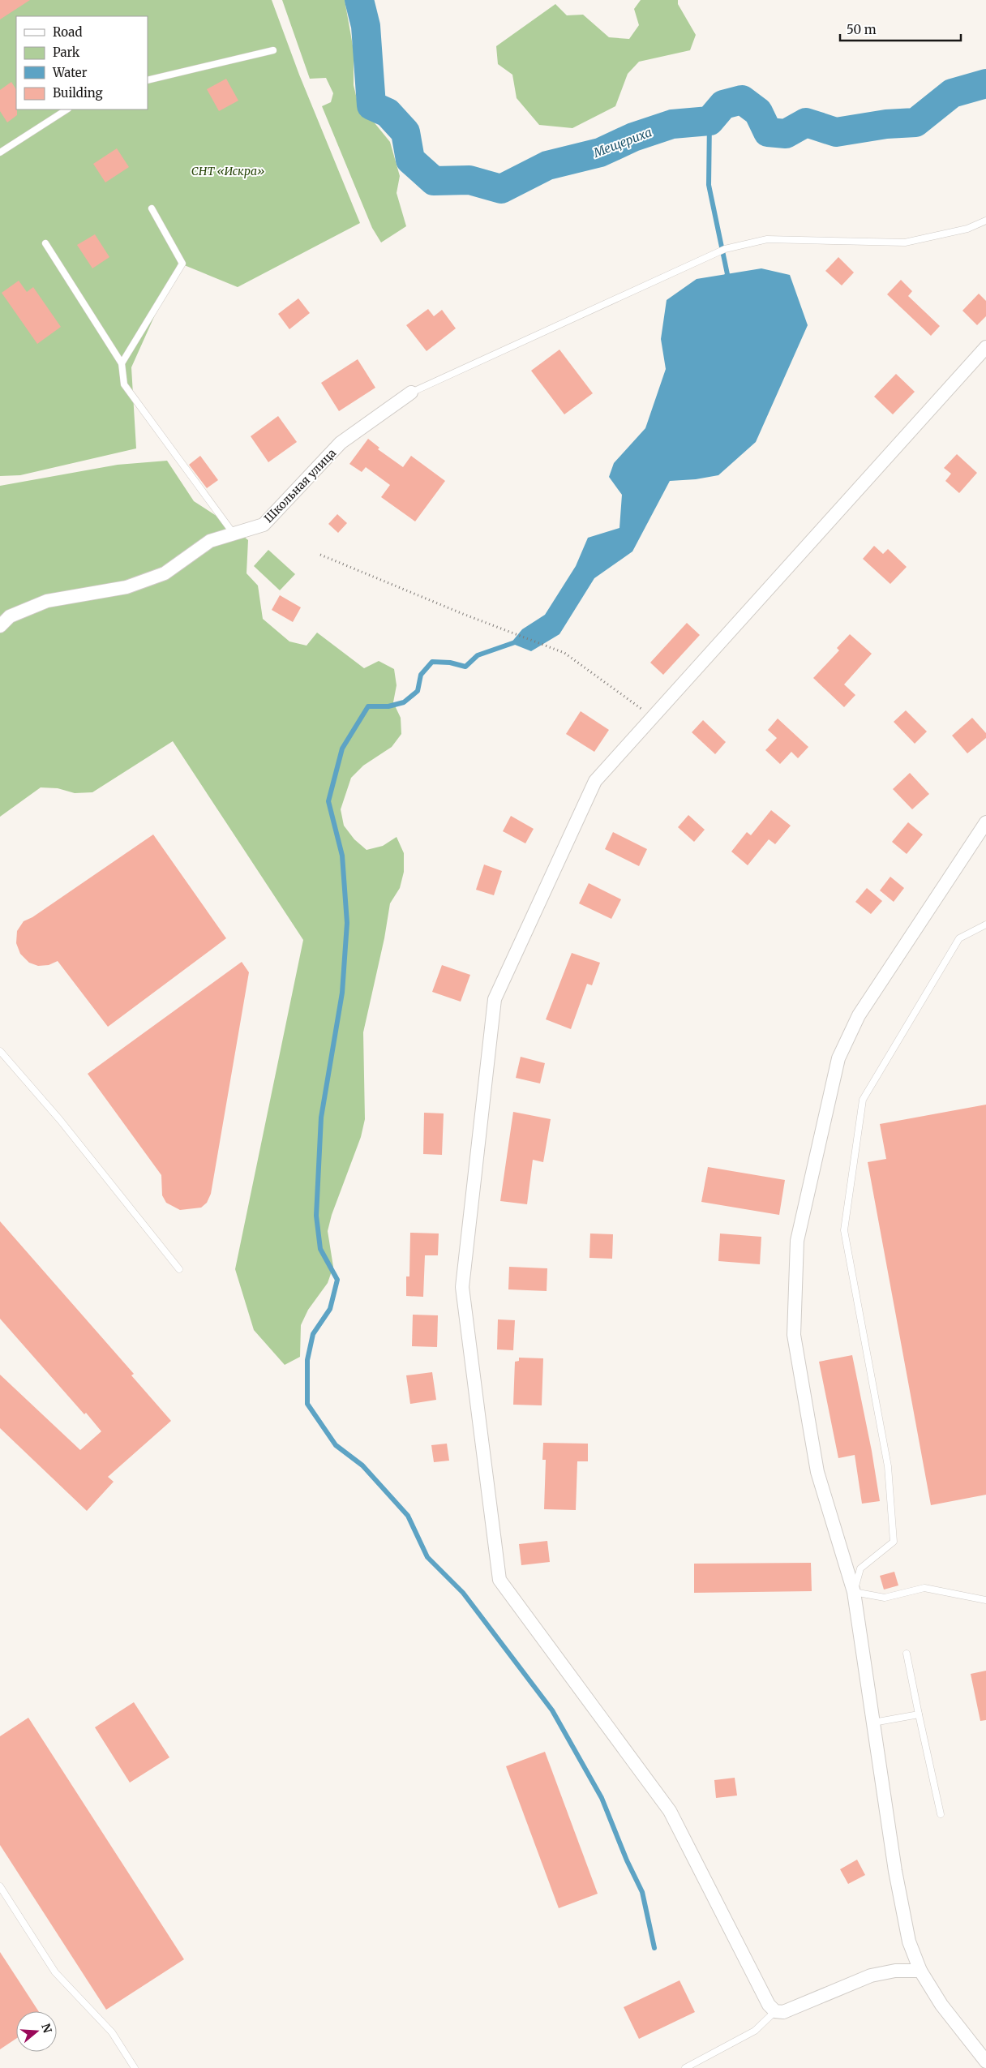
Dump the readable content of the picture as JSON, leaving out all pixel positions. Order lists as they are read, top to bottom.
{
  "streets": {
    "street": ["Школьная улица"]
  },
  "water": ["Мещериха"],
  "parks": ["СНТ «Искра»"],
  "legend": [
    "Road",
    "Park",
    "Water",
    "Building"
  ],
  "scale_bar": "50 m",
  "north": "right"
}
